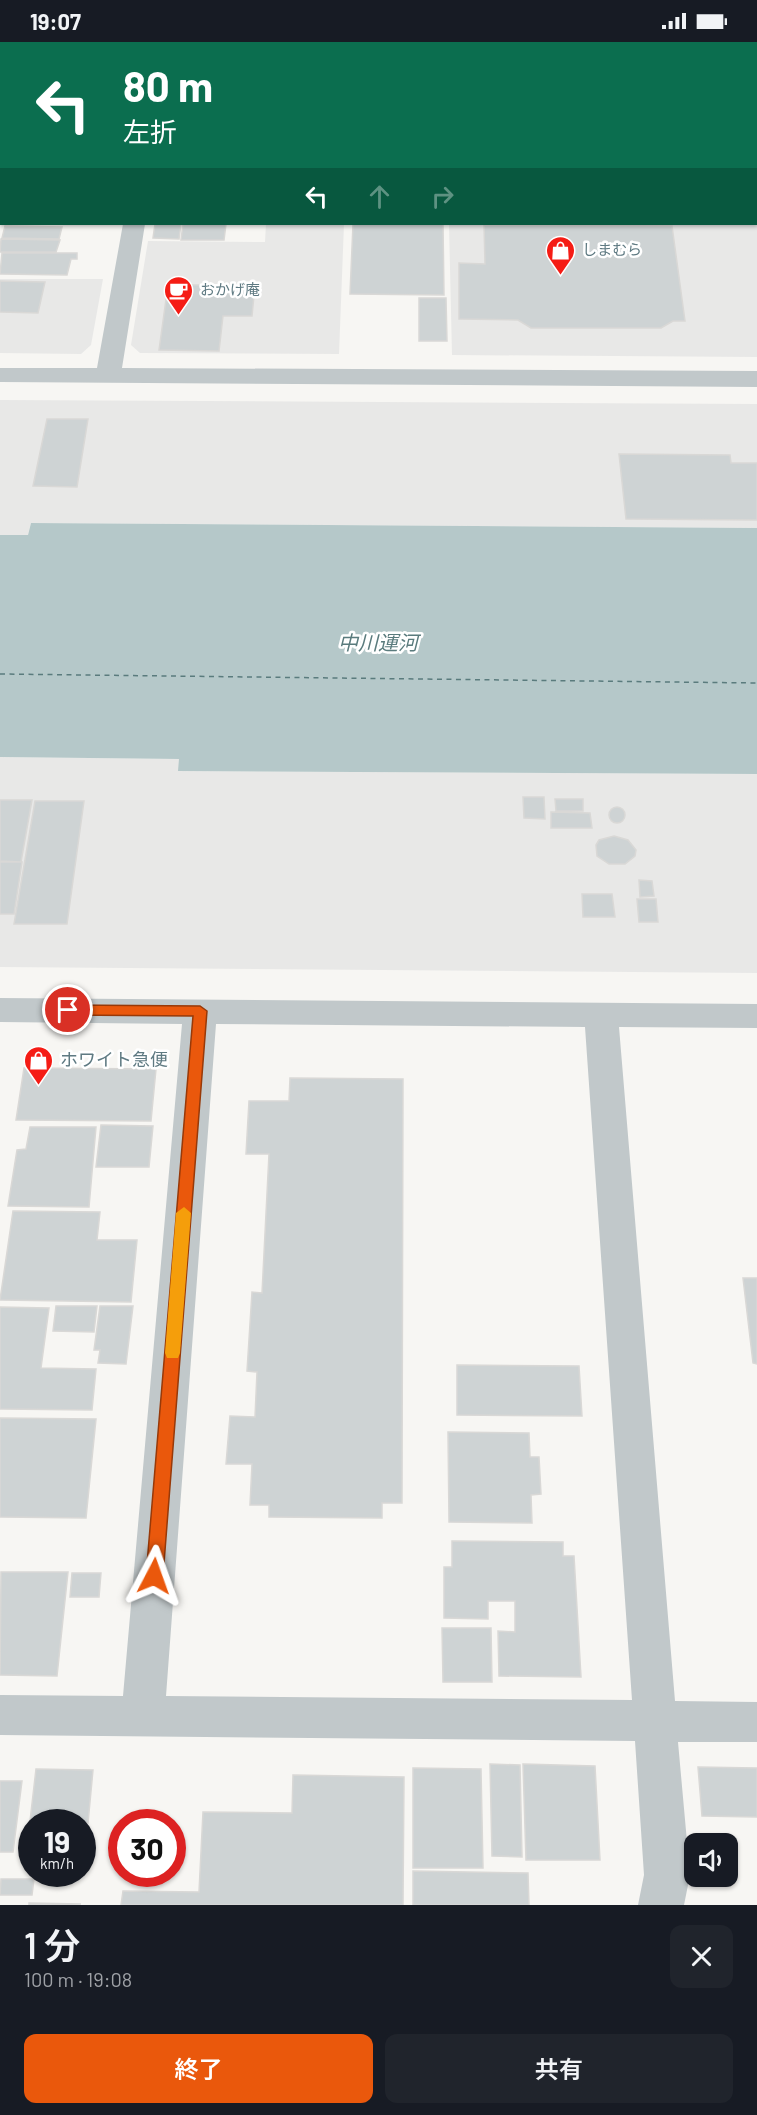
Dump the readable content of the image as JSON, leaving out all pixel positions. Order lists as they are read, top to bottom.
{
  "water": ["中川運河"],
  "places": {
    "shop": ["しまむら", "ホワイト急便"],
    "cafe": ["おかげ庵"]
  },
  "page": {
    "status": "19:07",
    "turn": ["80 m", "左折"],
    "speed": "19 km/h",
    "limit": "30",
    "heading": ["1 分", "100 m · 19:08"],
    "buttons": ["終了", "共有"]
  }
}
